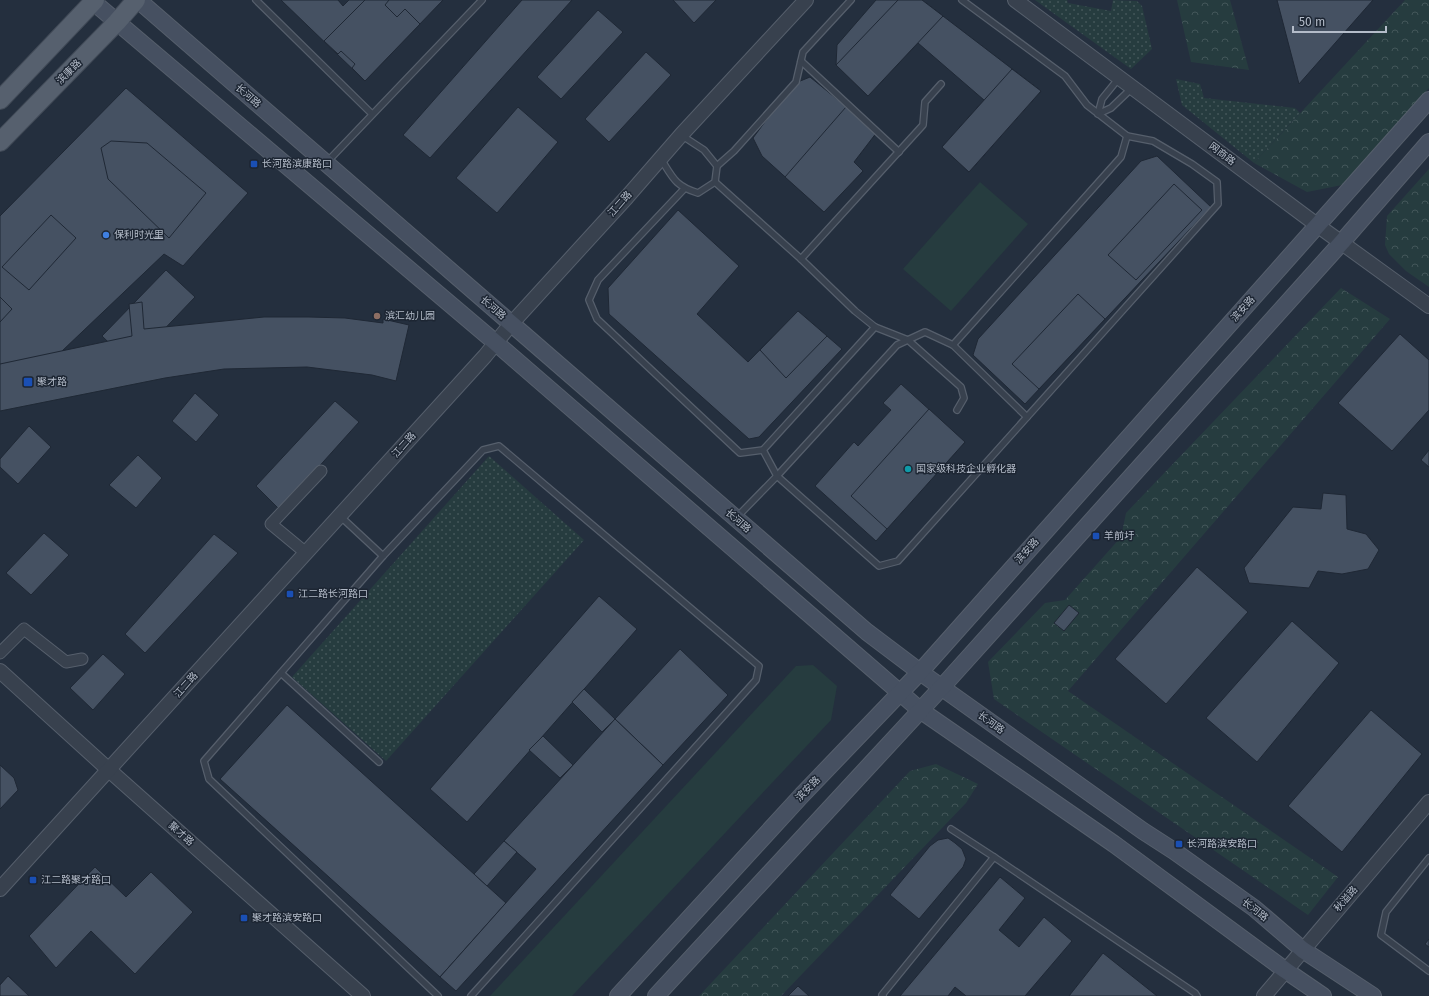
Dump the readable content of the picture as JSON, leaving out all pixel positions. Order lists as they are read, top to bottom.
{
  "streets": {
    "main road": ["滨康路", "长河路", "滨安路"],
    "street": [
      "网商路",
      "江二路",
      "聚才路",
      "秋溢路"
    ]
  },
  "crossings": [
    ["滨康路", "长河路"],
    ["长河路", "江二路"],
    ["长河路", "滨安路"],
    ["长河路", "秋溢路"],
    ["网商路", "滨安路"],
    ["江二路", "聚才路"]
  ],
  "places": {
    "transit": [
      "长河路滨康路口",
      "聚才路",
      "羊前圩",
      "江二路长河路口",
      "长河路滨安路口",
      "江二路聚才路口",
      "聚才路滨安路口"
    ],
    "other": ["保利时光里", "滨汇幼儿园", "国家级科技企业孵化器"]
  },
  "scale_bar": "50 m"
}
